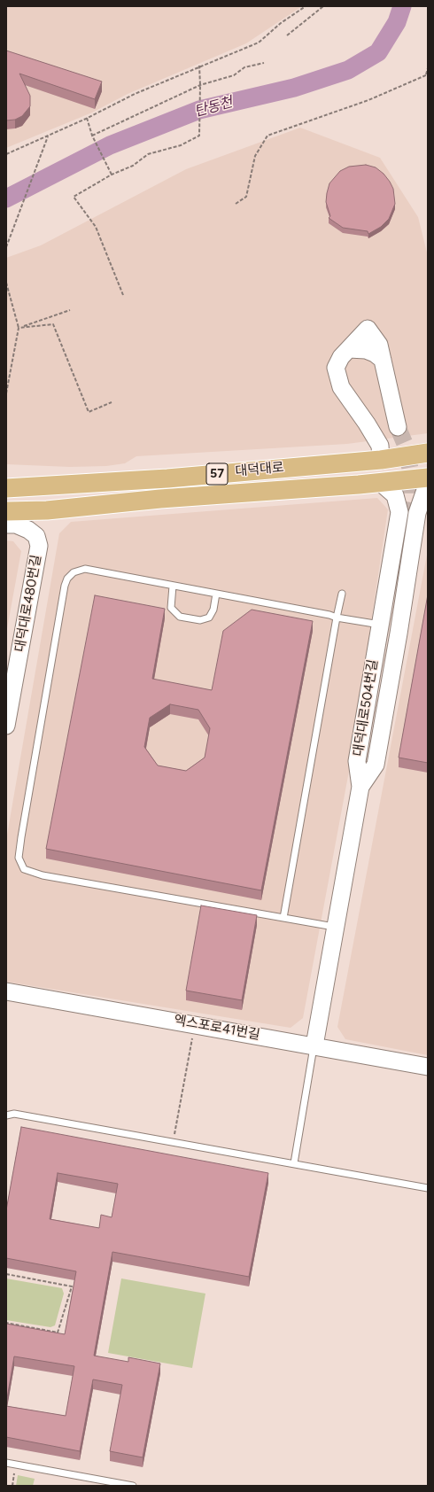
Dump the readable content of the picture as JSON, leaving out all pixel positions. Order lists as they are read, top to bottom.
{
  "streets": {
    "main road": ["대덕대로", "57"],
    "street": ["대덕대로480번길", "대덕대로504번길", "엑스포로41번길"]
  },
  "crossings": [
    ["대덕대로", "대덕대로504번길"],
    ["대덕대로504번길", "엑스포로41번길"]
  ],
  "water": ["탄동천"]
}
